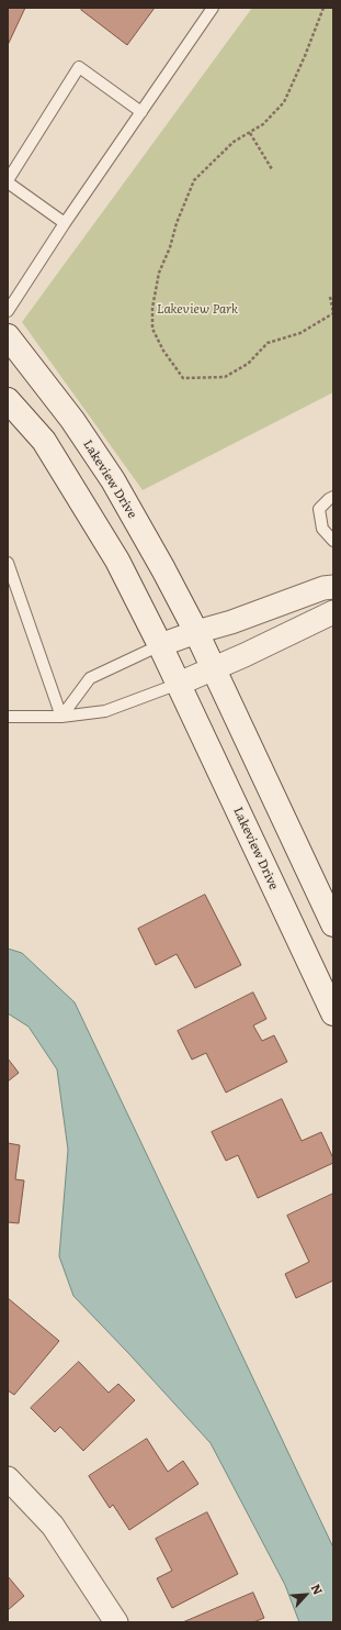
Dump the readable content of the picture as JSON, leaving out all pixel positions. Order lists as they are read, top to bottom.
{
  "streets": {
    "street": ["Lakeview Drive"]
  },
  "parks": ["Lakeview Park"],
  "north": "top right"
}
